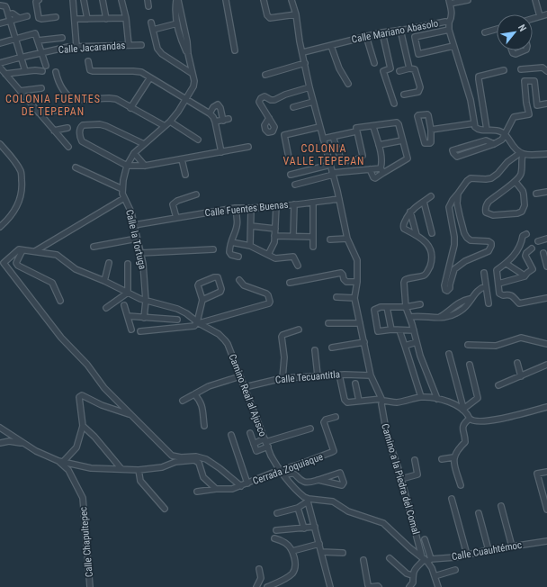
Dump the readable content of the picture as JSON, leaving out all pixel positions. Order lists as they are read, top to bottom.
{
  "streets": {
    "street": [
      "Calle Mariano Abasolo",
      "Calle Jacarandas",
      "Calle Fuentes Buenas",
      "Calle la Tortuga",
      "Calle Tecuantitla",
      "Camino Real al Ajusco",
      "Cerrada Zoquiaque",
      "Camino a la Piedra del Comal",
      "Calle Chapultepec",
      "Calle Cuauhtémoc"
    ]
  },
  "crossings": [
    ["Calle Fuentes Buenas", "Calle la Tortuga"],
    ["Calle la Tortuga", "Camino Real al Ajusco"],
    ["Calle Tecuantitla", "Camino Real al Ajusco"],
    ["Camino Real al Ajusco", "Cerrada Zoquiaque"],
    ["Camino a la Piedra del Comal", "Calle Cuauhtémoc"]
  ],
  "districts": ["COLONIA FUENTES DE TEPEPAN", "COLONIA VALLE TEPEPAN"],
  "north": "top right"
}
